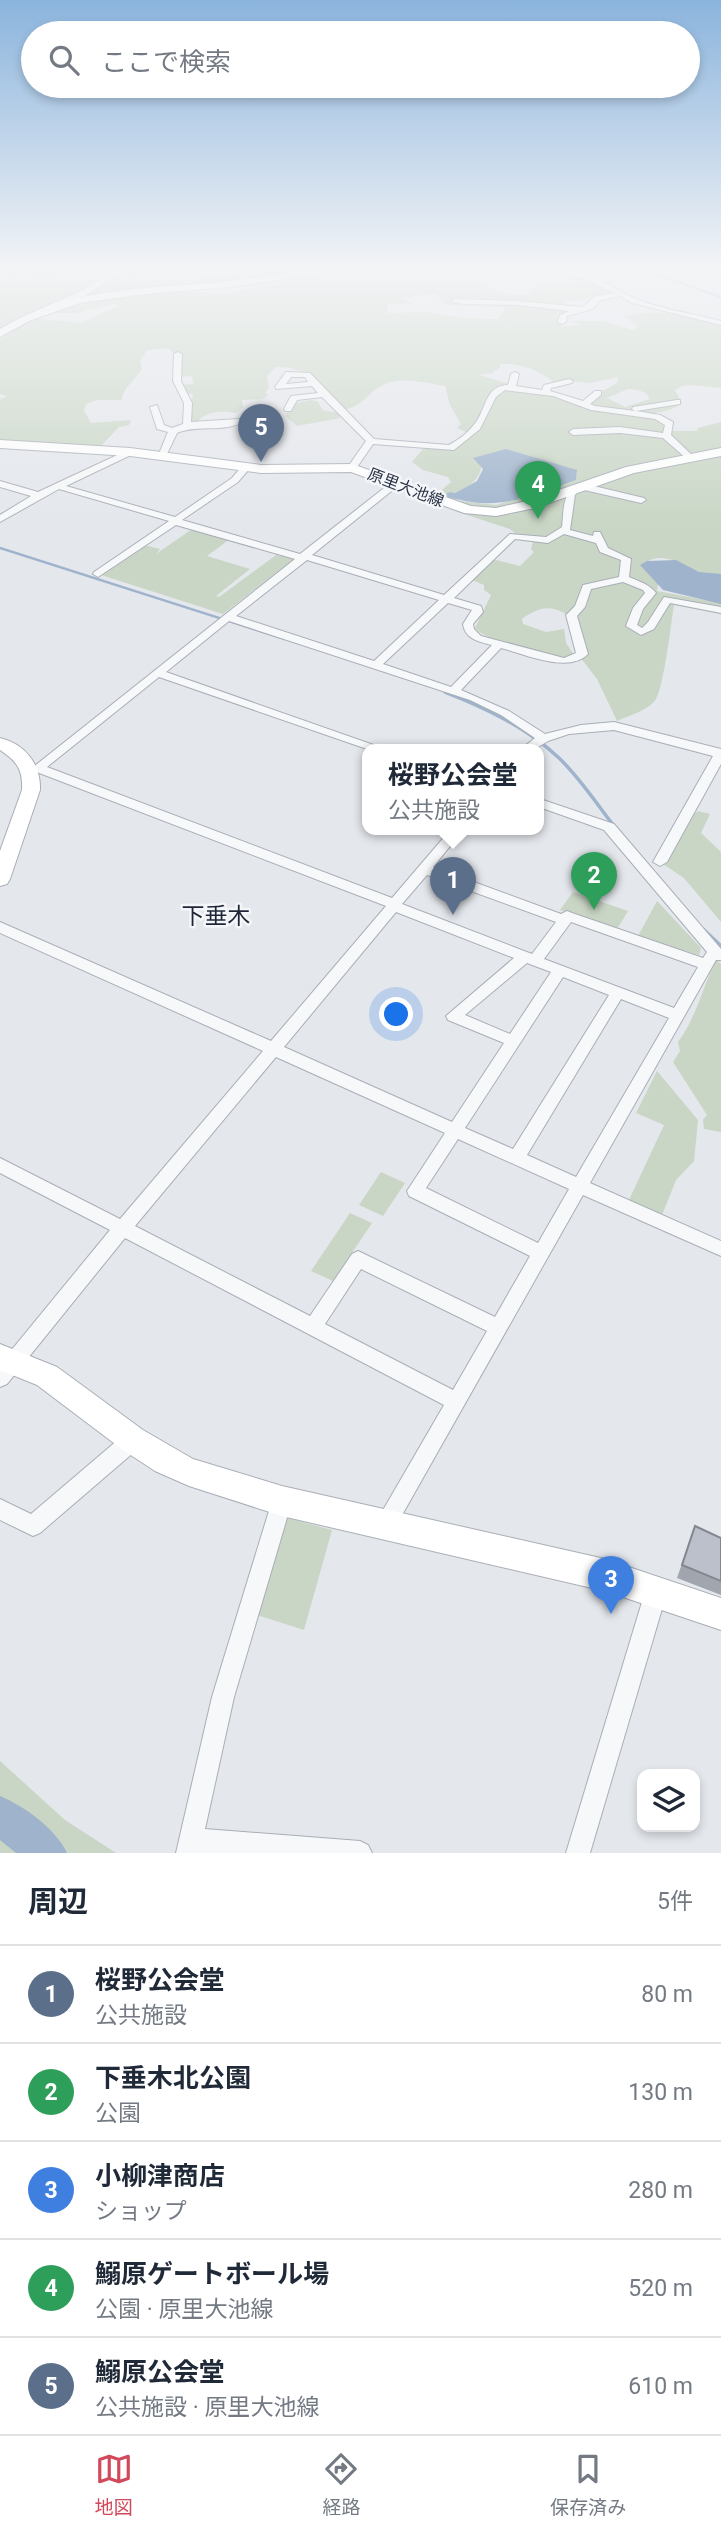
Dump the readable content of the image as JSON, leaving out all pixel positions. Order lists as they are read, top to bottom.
{
  "streets": {
    "street": ["原里大池線"]
  },
  "districts": ["下垂木"],
  "page": {
    "search": "ここで検索",
    "pins": [
      "5",
      "4",
      "2",
      "1",
      "3"
    ],
    "popup": ["桜野公会堂", "公共施設"],
    "heading": ["周辺", "5件"],
    "list": [
      {
        "mark": "1",
        "name": "桜野公会堂",
        "note": "公共施設",
        "value": "80 m"
      },
      {
        "mark": "2",
        "name": "下垂木北公園",
        "note": "公園",
        "value": "130 m"
      },
      {
        "mark": "3",
        "name": "小柳津商店",
        "note": "ショップ",
        "value": "280 m"
      },
      {
        "mark": "4",
        "name": "鰯原ゲートボール場",
        "note": "公園 · 原里大池線",
        "value": "520 m"
      },
      {
        "mark": "5",
        "name": "鰯原公会堂",
        "note": "公共施設 · 原里大池線",
        "value": "610 m"
      }
    ],
    "nav": ["地図", "経路", "保存済み"]
  }
}
